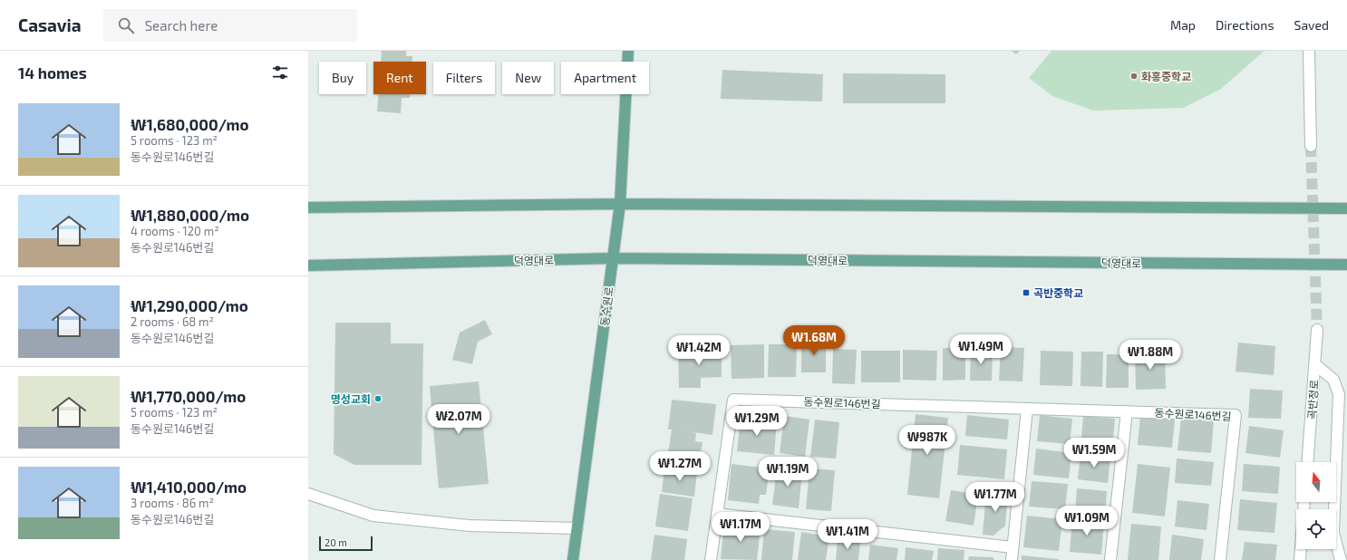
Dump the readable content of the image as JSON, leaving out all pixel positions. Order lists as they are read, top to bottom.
{
  "streets": {
    "main road": ["덕영대로", "동수원로"],
    "street": ["곡반정로", "동수원로146번길"]
  },
  "crossings": [
    ["덕영대로", "동수원로"]
  ],
  "places": {
    "other": ["화홍중학교", "명성교회"],
    "transit": ["곡반중학교"]
  },
  "scale_bar": "20 m",
  "north": "top",
  "page": {
    "header": "Casavia",
    "search": "Search here",
    "nav": ["Map", "Directions", "Saved"],
    "heading": "14 homes",
    "chip": [
      "Buy",
      "Rent",
      "Filters",
      "New",
      "Apartment"
    ],
    "list": [
      {
        "name": "₩1,680,000/mo",
        "note": "5 rooms · 123 m² · 동수원로146번길"
      },
      {
        "name": "₩1,880,000/mo",
        "note": "4 rooms · 120 m² · 동수원로146번길"
      },
      {
        "name": "₩1,290,000/mo",
        "note": "2 rooms · 68 m² · 동수원로146번길"
      },
      {
        "name": "₩1,770,000/mo",
        "note": "5 rooms · 123 m² · 동수원로146번길"
      },
      {
        "name": "₩1,410,000/mo",
        "note": "3 rooms · 86 m² · 동수원로146번길"
      }
    ],
    "price": [
      "₩1.68M",
      "₩1.49M",
      "₩1.42M",
      "₩1.88M",
      "₩2.07M",
      "₩1.29M",
      "₩987K",
      "₩1.59M",
      "₩1.27M",
      "₩1.19M",
      "₩1.77M",
      "₩1.09M",
      "₩1.17M",
      "₩1.41M"
    ],
    "scale": "20 m"
  }
}
